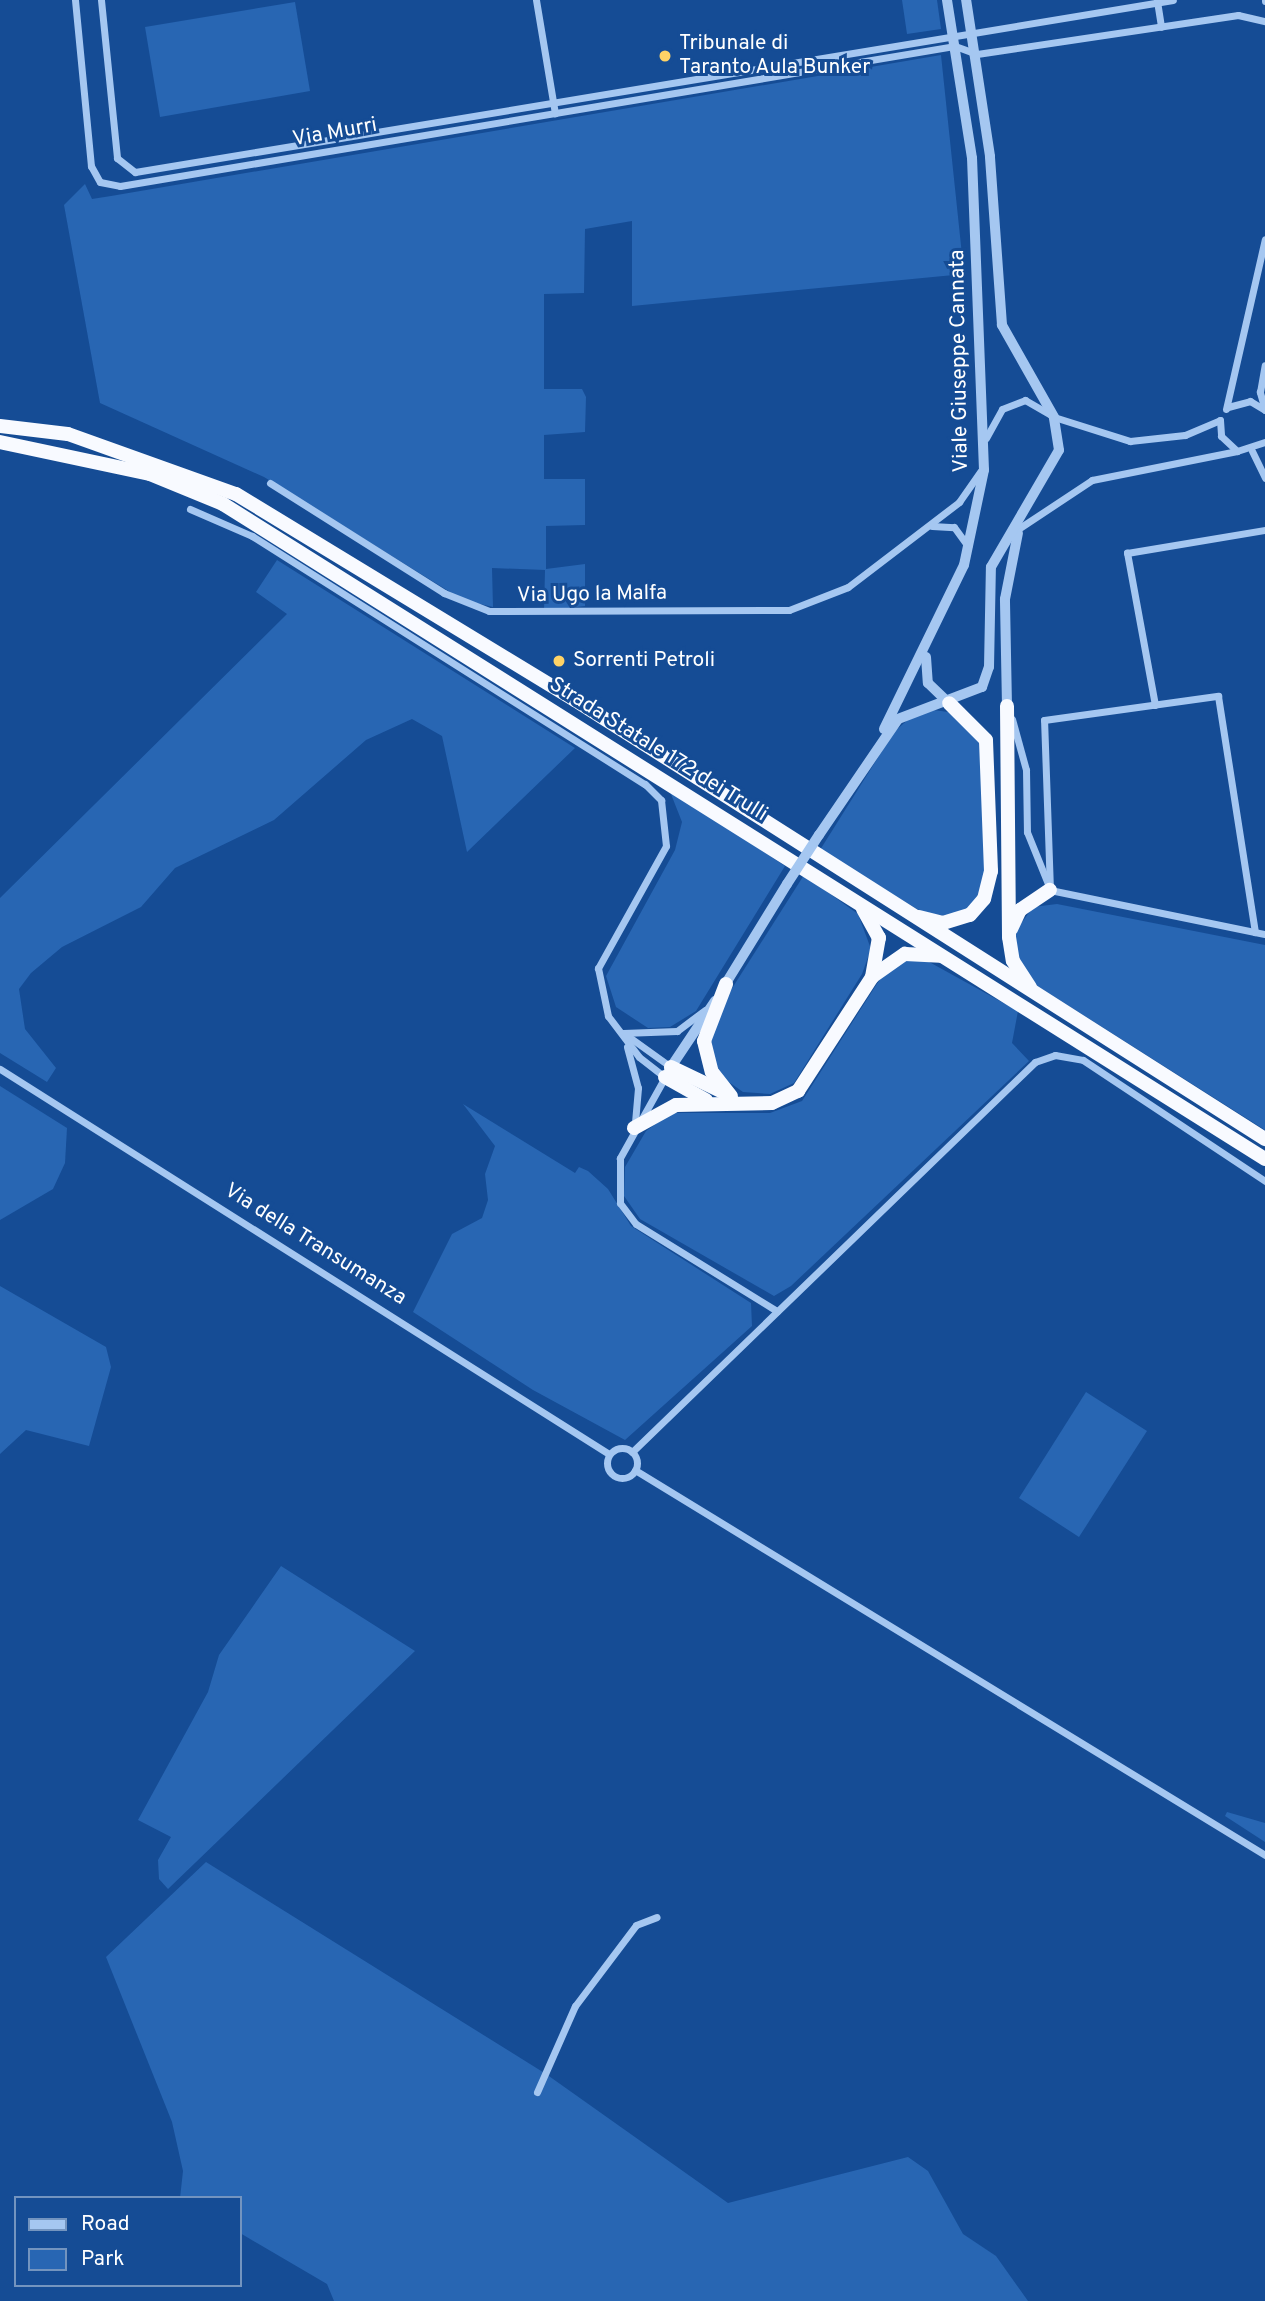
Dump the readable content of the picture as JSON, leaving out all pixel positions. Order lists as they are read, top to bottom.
{
  "streets": {
    "highway": ["Strada Statale 172 dei Trulli"],
    "street": [
      "Via Murri",
      "Viale Giuseppe Cannata",
      "Via Ugo la Malfa",
      "Via della Transumanza"
    ]
  },
  "crossings": [
    ["Via Murri", "Viale Giuseppe Cannata"],
    ["Viale Giuseppe Cannata", "Via Ugo la Malfa"]
  ],
  "places": ["Tribunale di Taranto Aula Bunker", "Sorrenti Petroli"],
  "legend": ["Road", "Park"]
}
